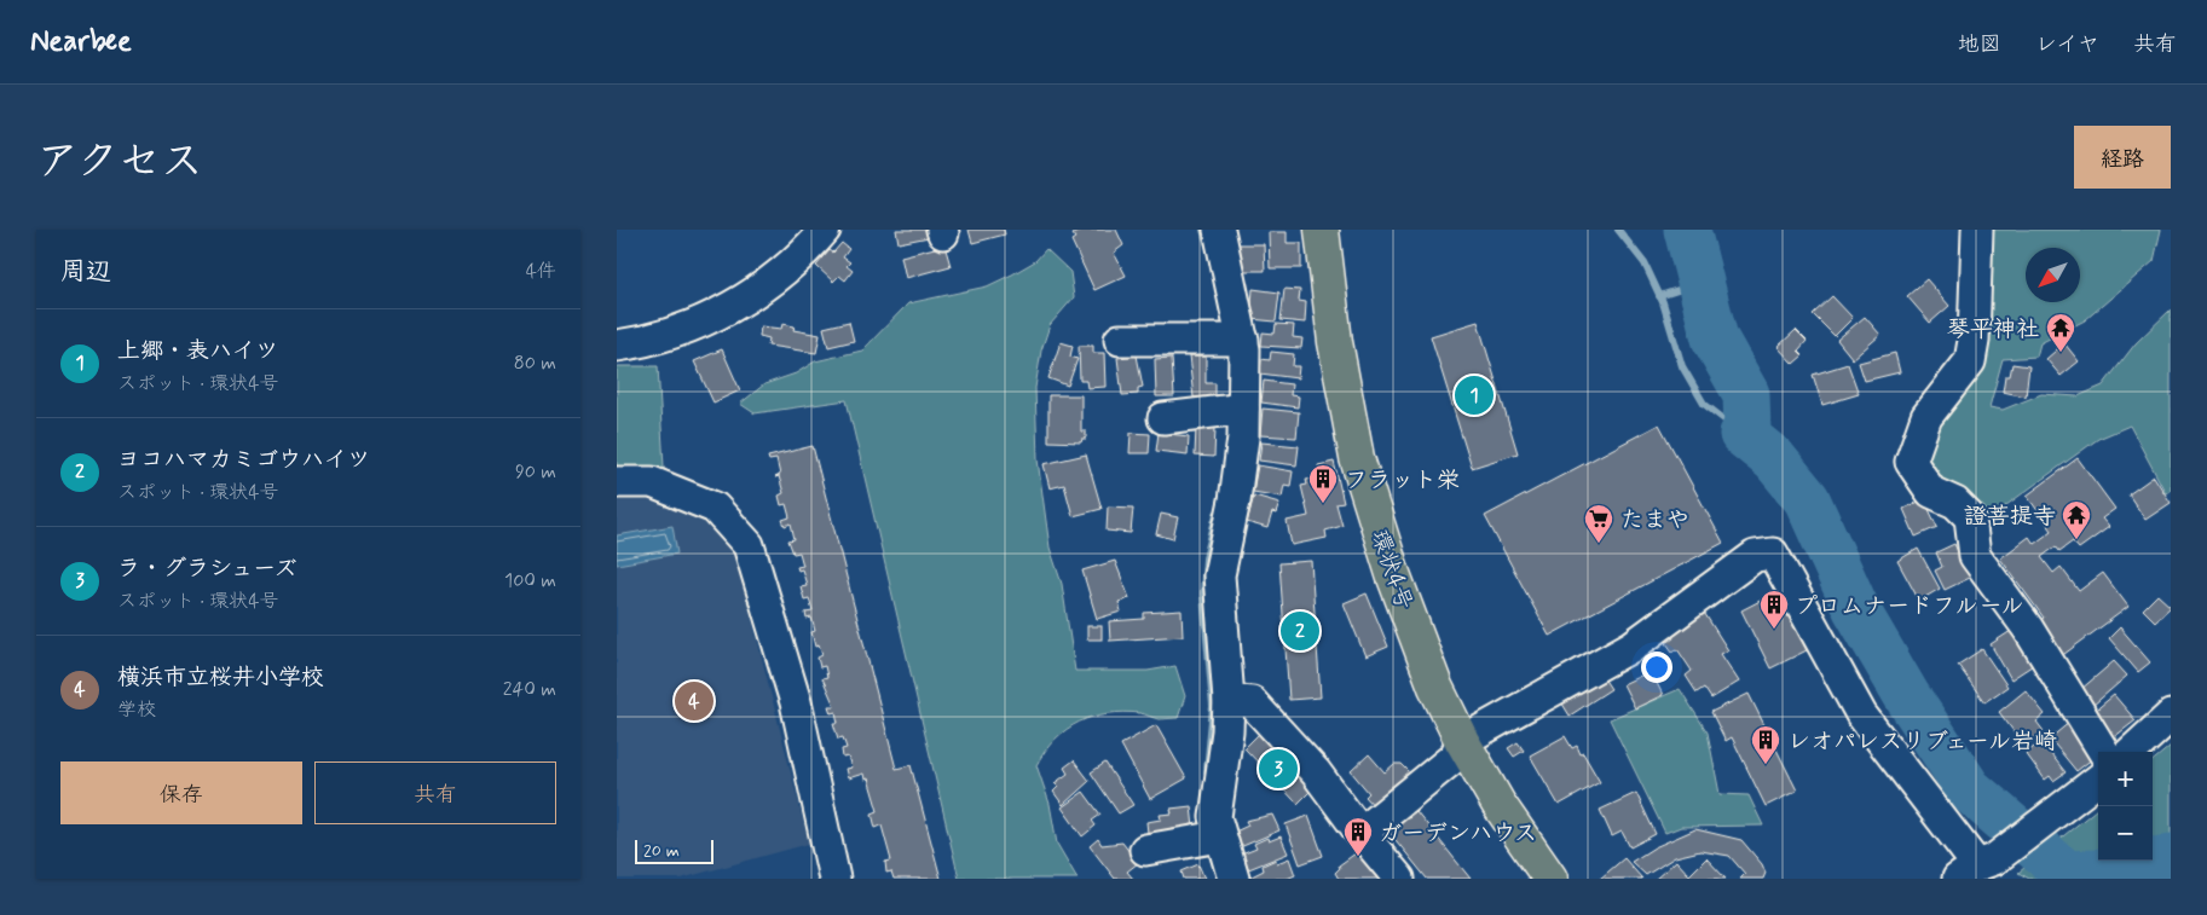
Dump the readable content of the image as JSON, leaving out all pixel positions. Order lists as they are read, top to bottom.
{
  "streets": {
    "main road": ["環状4号"]
  },
  "places": {
    "temple": ["琴平神社", "證菩提寺"],
    "building": [
      "フラット栄",
      "プロムナードフルール",
      "レオパレスリブェール岩崎",
      "ガーデンハウス"
    ],
    "supermarket": ["たまや"]
  },
  "scale_bar": "20 m",
  "north": "bottom left",
  "page": {
    "header": "Nearbee",
    "nav": ["地図", "レイヤ", "共有"],
    "title": "アクセス",
    "buttons": [
      "経路",
      ["保存", "共有"]
    ],
    "heading": ["周辺", "4件"],
    "list": [
      {
        "mark": "1",
        "name": "上郷・表ハイツ",
        "note": "スポット · 環状4号",
        "value": "80 m"
      },
      {
        "mark": "2",
        "name": "ヨコハマカミゴウハイツ",
        "note": "スポット · 環状4号",
        "value": "90 m"
      },
      {
        "mark": "3",
        "name": "ラ・グラシューズ",
        "note": "スポット · 環状4号",
        "value": "100 m"
      },
      {
        "mark": "4",
        "name": "横浜市立桜井小学校",
        "note": "学校",
        "value": "240 m"
      }
    ],
    "pins": [
      "1",
      "2",
      "4",
      "3"
    ],
    "map_buttons": ["+", "−"],
    "scale": "20 m"
  }
}
